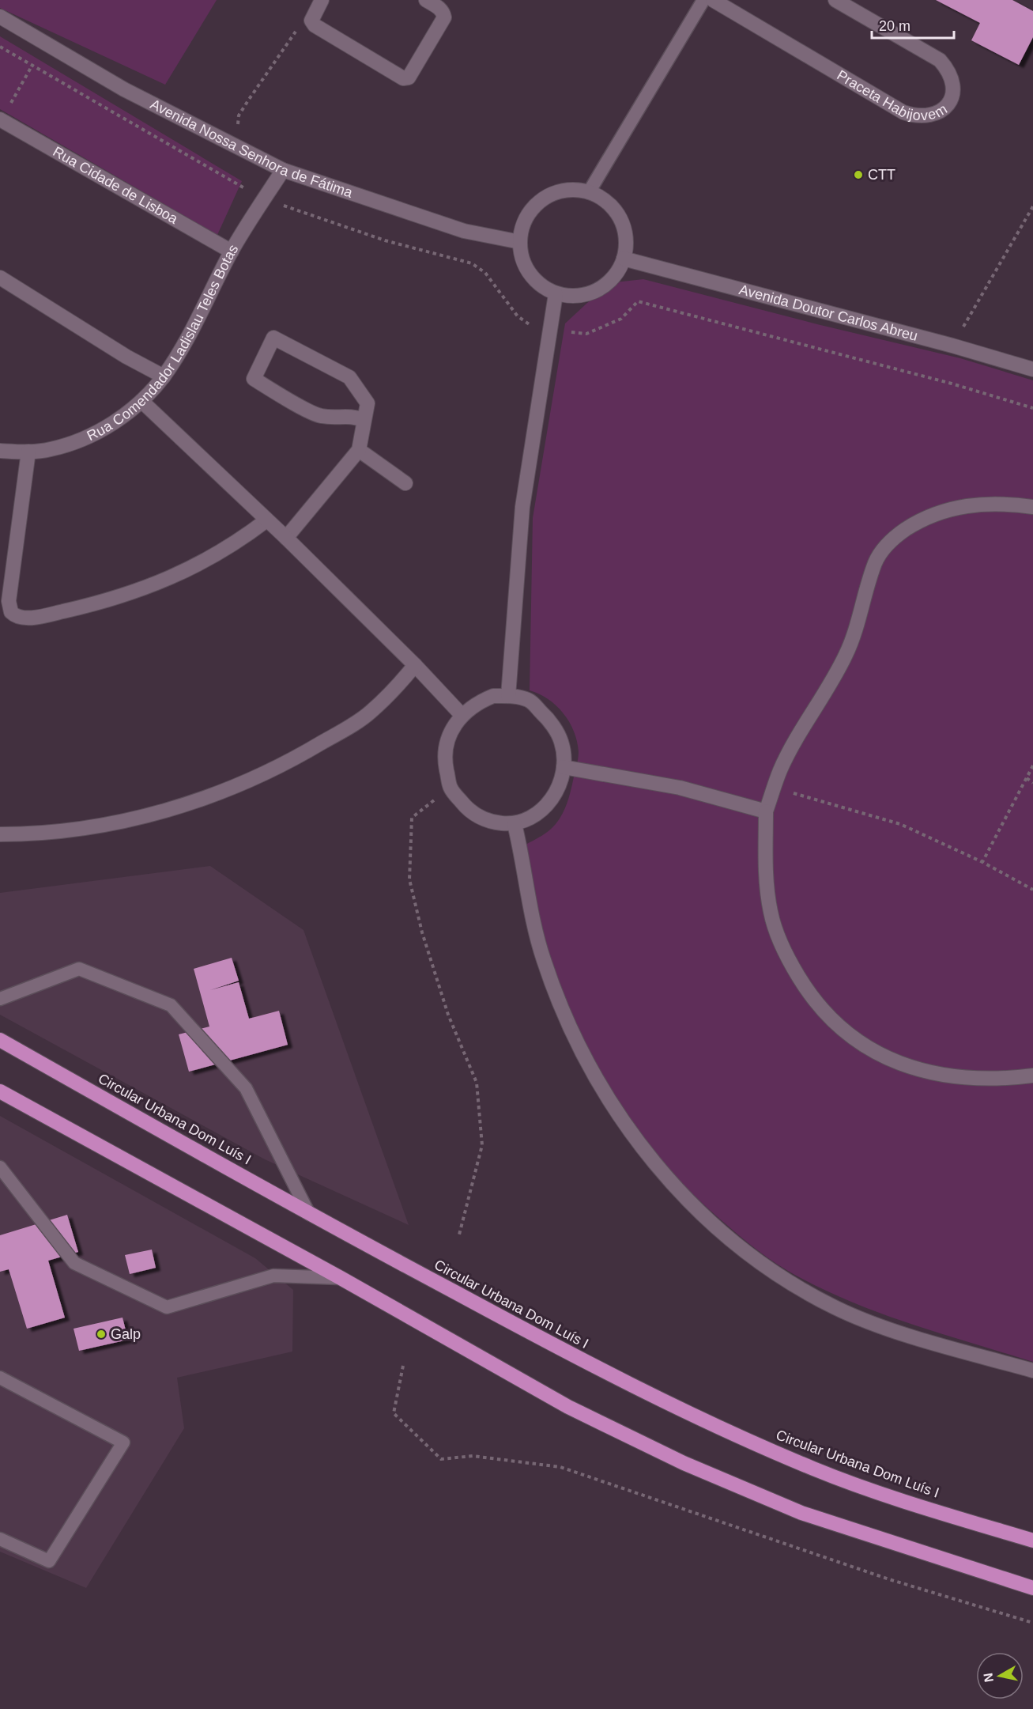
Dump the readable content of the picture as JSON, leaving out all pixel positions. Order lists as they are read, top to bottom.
{
  "streets": {
    "highway": ["Circular Urbana Dom Luís I"],
    "street": [
      "Praceta Habijovem",
      "Avenida Nossa Senhora de Fátima",
      "Rua Cidade de Lisboa",
      "Avenida Doutor Carlos Abreu",
      "Rua Comendador Ladislau Teles Botas"
    ]
  },
  "crossings": [
    ["Avenida Nossa Senhora de Fátima", "Avenida Doutor Carlos Abreu"],
    ["Avenida Nossa Senhora de Fátima", "Rua Comendador Ladislau Teles Botas"],
    ["Rua Cidade de Lisboa", "Rua Comendador Ladislau Teles Botas"]
  ],
  "places": ["CTT", "Galp"],
  "scale_bar": "20 m",
  "north": "left"
}
